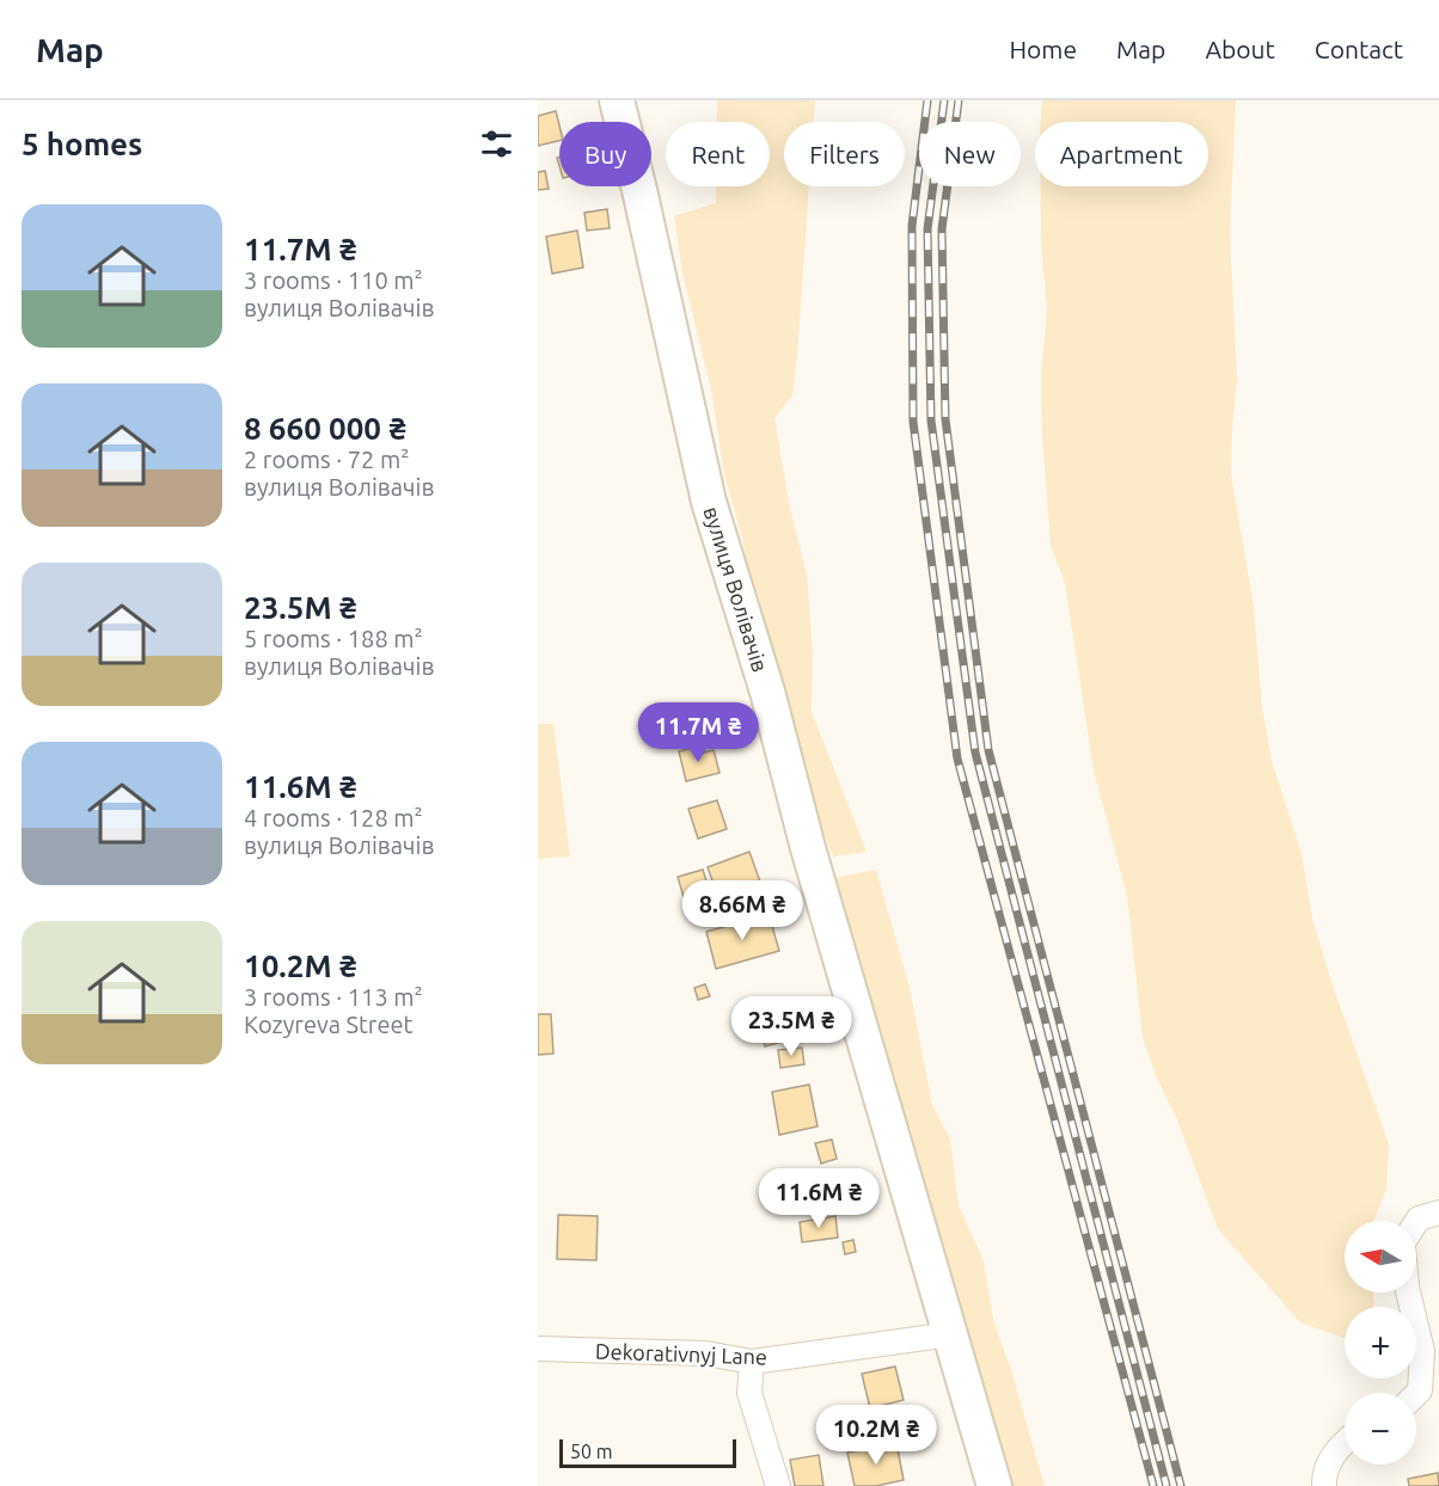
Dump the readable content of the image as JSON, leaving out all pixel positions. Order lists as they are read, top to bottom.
{
  "streets": {
    "street": ["вулиця Волівачів", "Dekorativnyj Lane"]
  },
  "crossings": [
    ["вулиця Волівачів", "Dekorativnyj Lane"]
  ],
  "scale_bar": "50 m",
  "north": "left",
  "page": {
    "header": "Map",
    "nav": [
      "Home",
      "Map",
      "About",
      "Contact"
    ],
    "heading": "5 homes",
    "chip": [
      "Buy",
      "Rent",
      "Filters",
      "New",
      "Apartment"
    ],
    "list": [
      {
        "name": "11.7M ₴",
        "note": "3 rooms · 110 m² · вулиця Волівачів"
      },
      {
        "name": "8 660 000 ₴",
        "note": "2 rooms · 72 m² · вулиця Волівачів"
      },
      {
        "name": "23.5M ₴",
        "note": "5 rooms · 188 m² · вулиця Волівачів"
      },
      {
        "name": "11.6M ₴",
        "note": "4 rooms · 128 m² · вулиця Волівачів"
      },
      {
        "name": "10.2M ₴",
        "note": "3 rooms · 113 m² · Kozyreva Street"
      }
    ],
    "price": [
      "11.7M ₴",
      "8.66M ₴",
      "23.5M ₴",
      "11.6M ₴",
      "10.2M ₴"
    ],
    "map_buttons": ["+", "−"],
    "scale": "50 m"
  }
}
